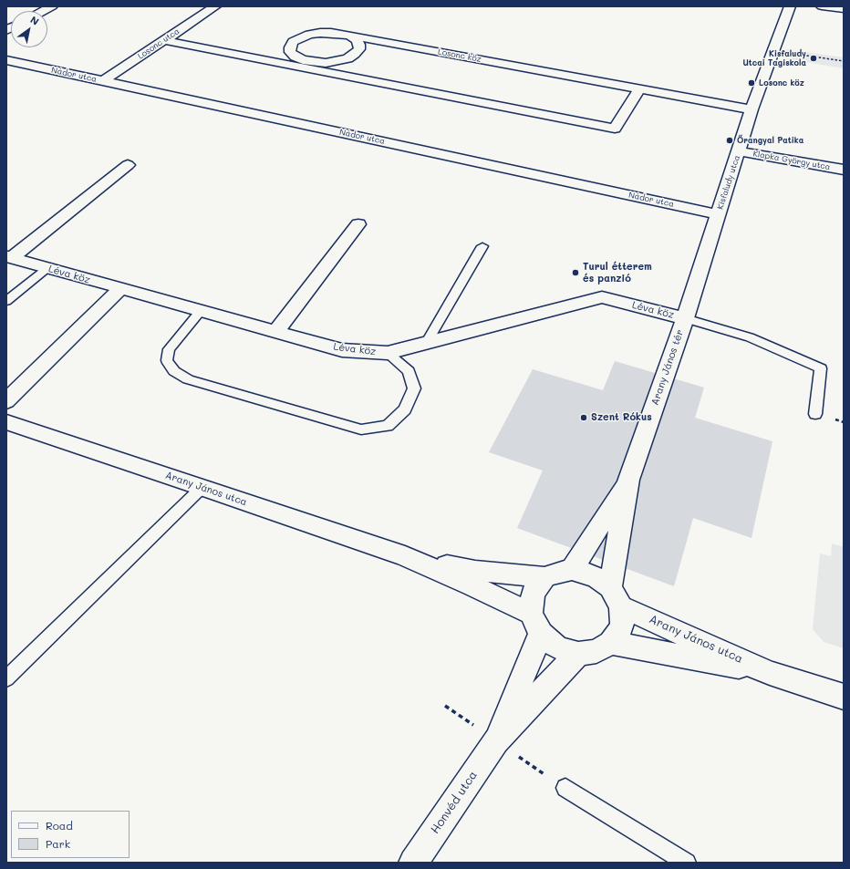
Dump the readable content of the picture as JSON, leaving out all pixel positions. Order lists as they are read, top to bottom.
{
  "streets": {
    "street": [
      "Losonc utca",
      "Losonc köz",
      "Nádor utca",
      "Klapka György utca",
      "Kisfaludy utca",
      "Léva köz",
      "Arany János tér",
      "Arany János utca",
      "Honvéd utca"
    ]
  },
  "crossings": [
    ["Losonc utca", "Nádor utca"],
    ["Losonc köz", "Kisfaludy utca"],
    ["Nádor utca", "Kisfaludy utca"],
    ["Klapka György utca", "Kisfaludy utca"],
    ["Kisfaludy utca", "Léva köz"],
    ["Kisfaludy utca", "Arany János tér"],
    ["Léva köz", "Arany János tér"],
    ["Arany János tér", "Arany János utca"],
    ["Arany János tér", "Honvéd utca"],
    ["Arany János utca", "Honvéd utca"]
  ],
  "places": [
    "Kisfaludy Utcai Tagiskola",
    "Losonc köz",
    "Őrangyal Patika",
    "Turul étterem és panzió",
    "Szent Rókus"
  ],
  "legend": ["Road", "Park"],
  "north": "top right"
}
